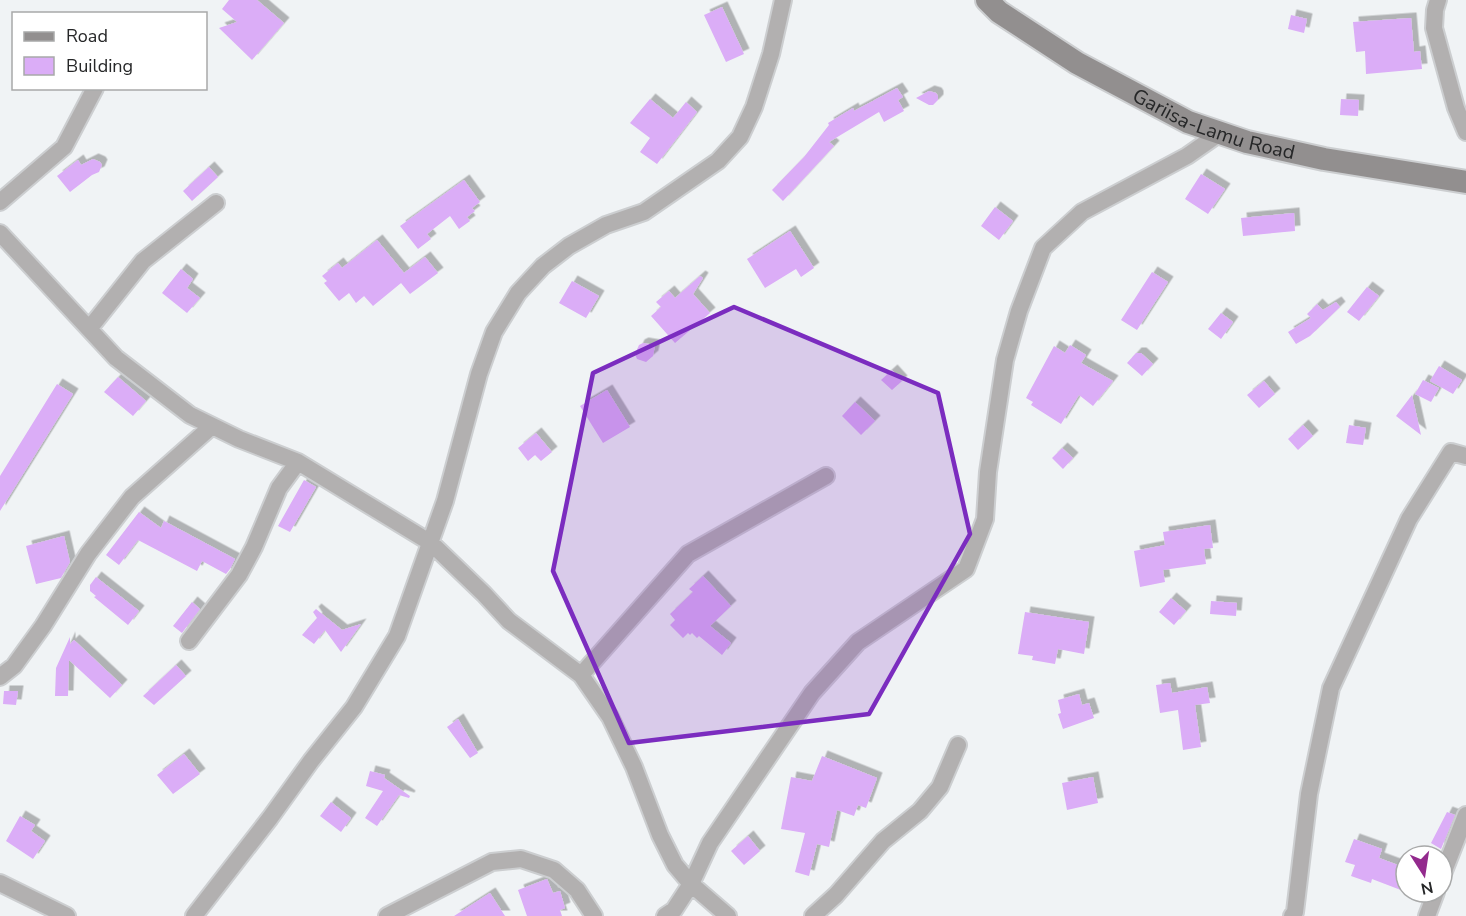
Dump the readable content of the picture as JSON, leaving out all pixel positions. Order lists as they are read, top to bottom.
{
  "streets": {
    "street": ["Gariisa-Lamu Road"]
  },
  "legend": ["Road", "Building"],
  "north": "bottom"
}
